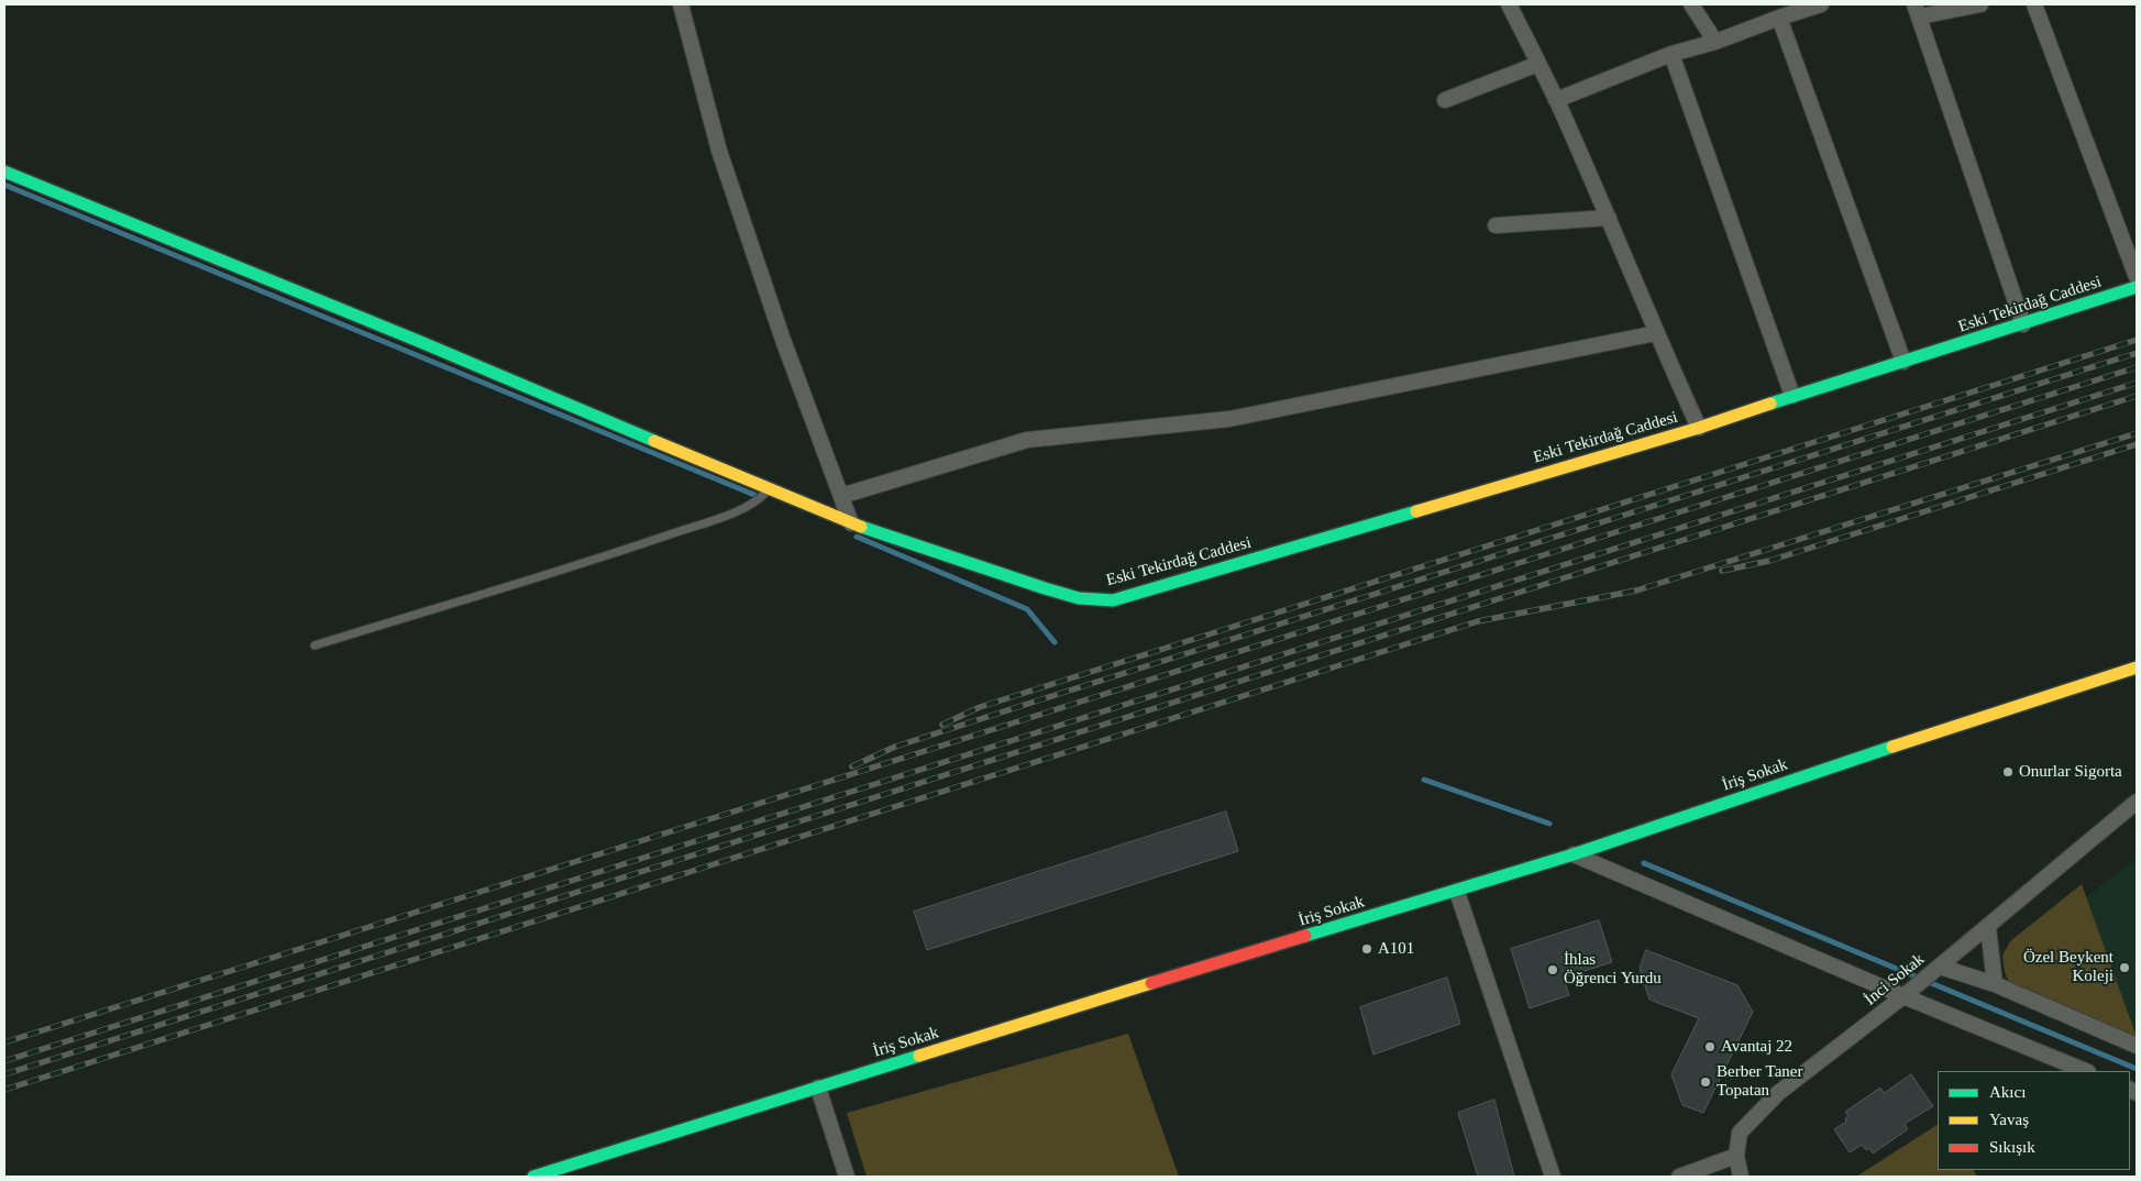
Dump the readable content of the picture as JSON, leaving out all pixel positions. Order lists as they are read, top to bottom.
{
  "streets": {
    "street": ["Eski Tekirdağ Caddesi", "İriş Sokak", "İnci Sokak"]
  },
  "places": [
    "Onurlar Sigorta",
    "A101",
    "Özel Beykent Koleji",
    "İhlas Öğrenci Yurdu",
    "Avantaj 22",
    "Berber Taner Topatan"
  ],
  "legend": ["Akıcı", "Yavaş", "Sıkışık"]
}
